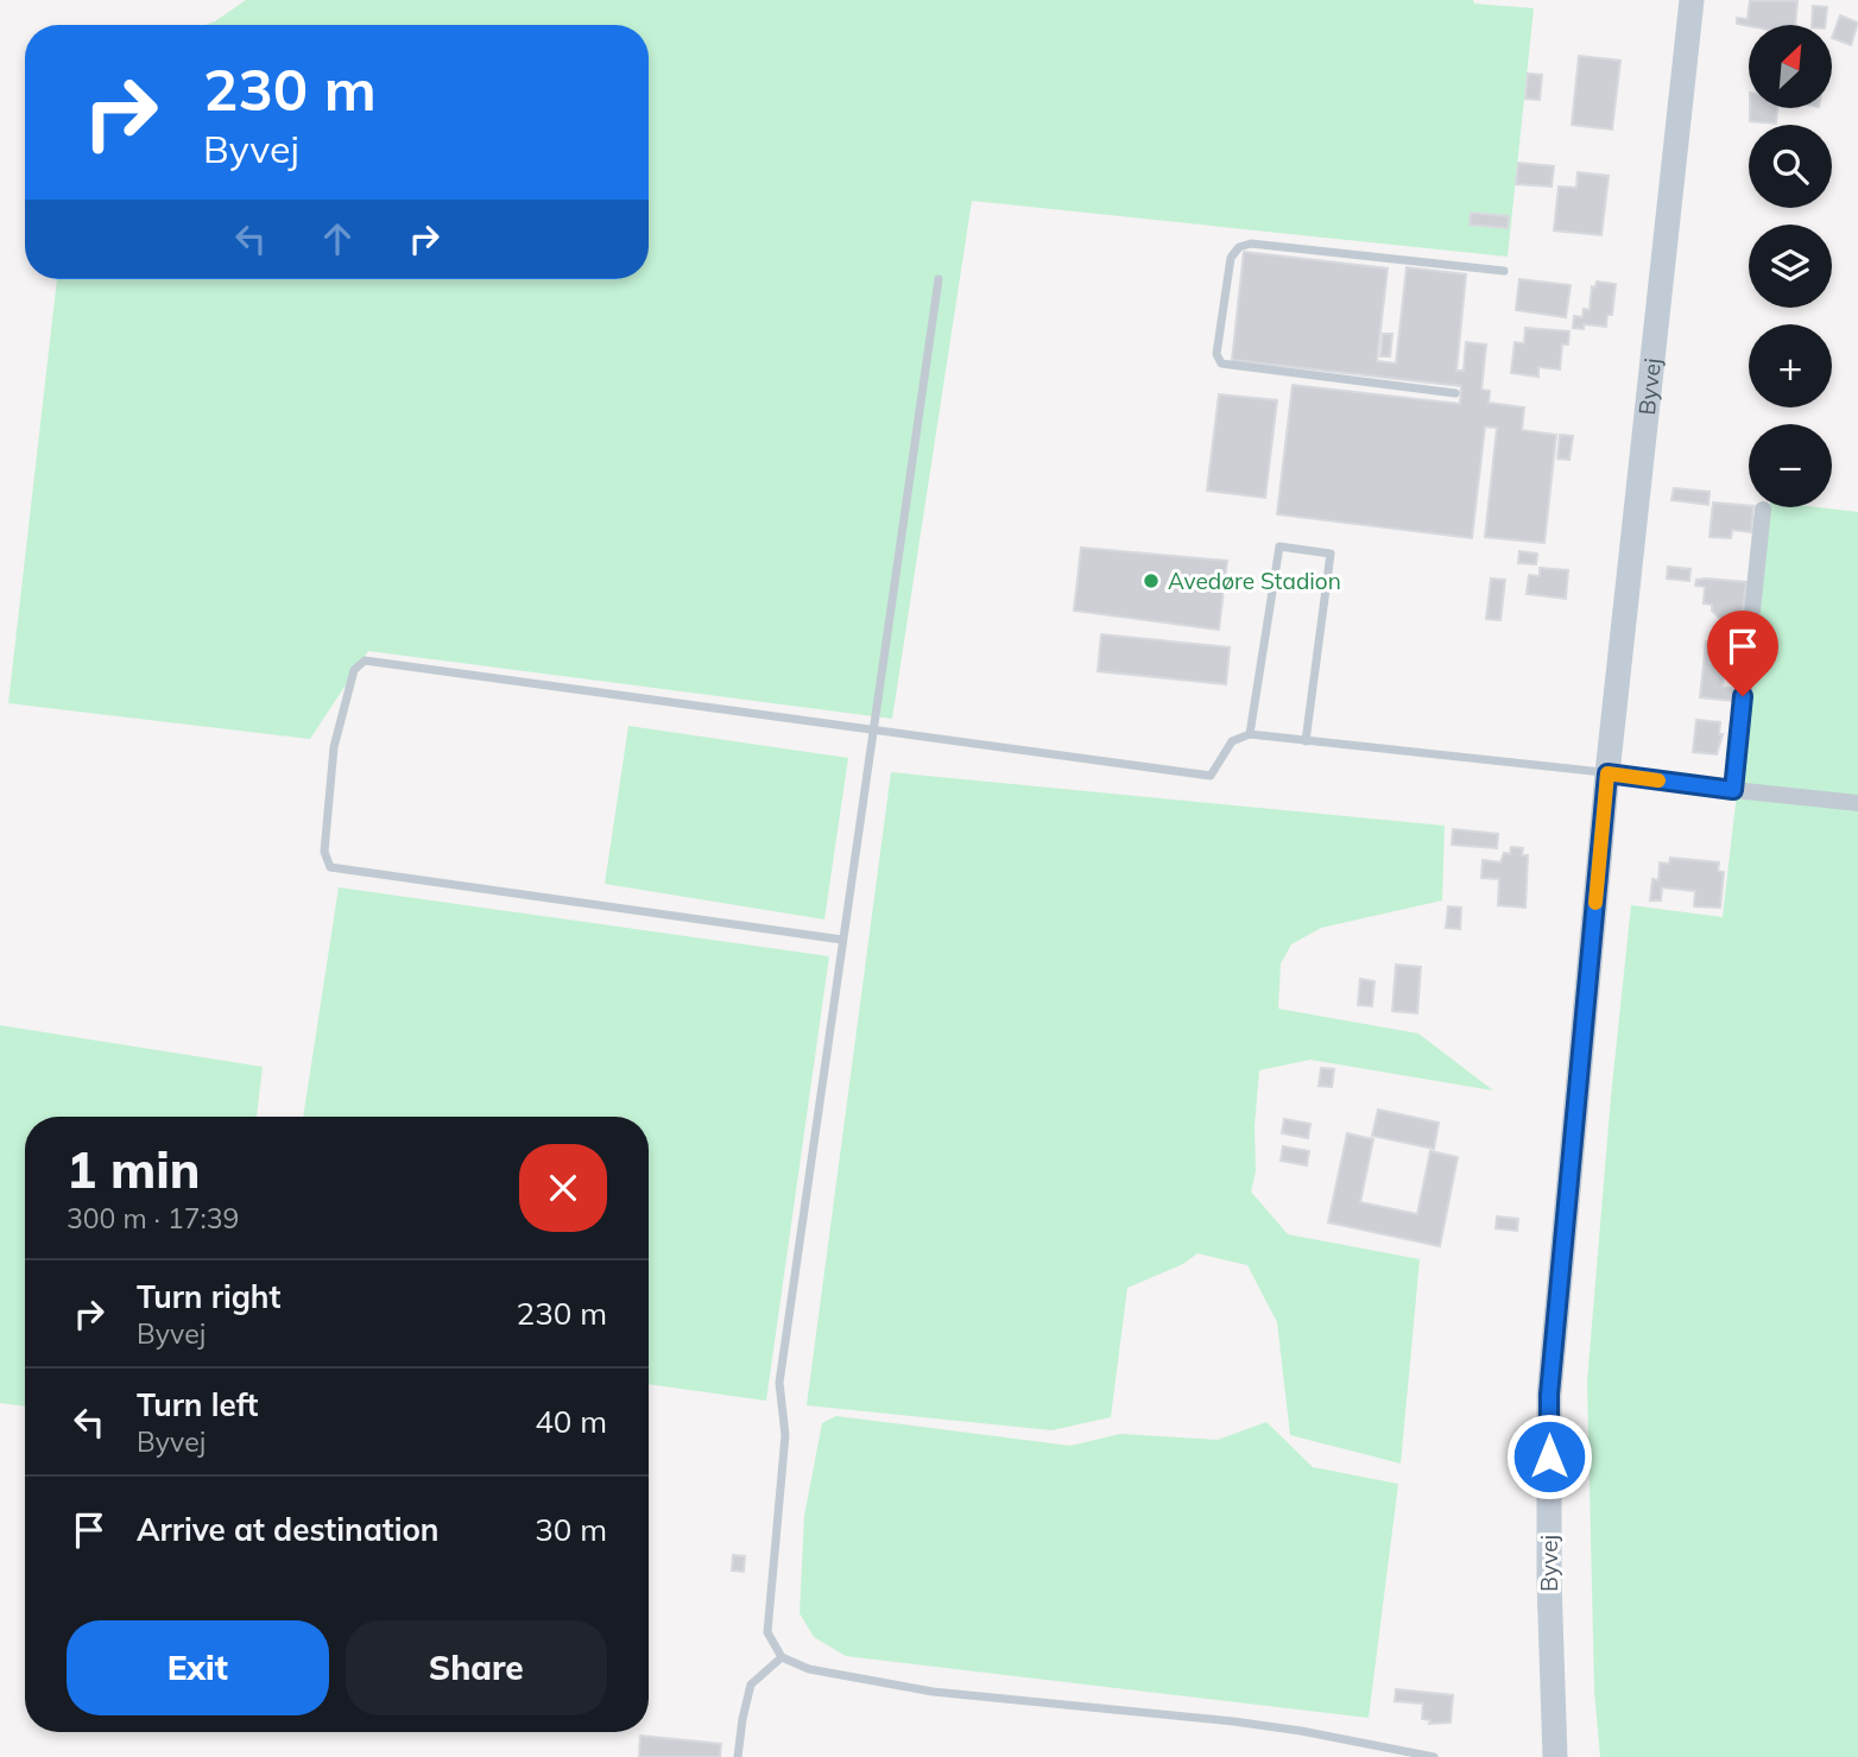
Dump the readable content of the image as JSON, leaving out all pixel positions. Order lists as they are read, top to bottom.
{
  "streets": {
    "street": ["Byvej"]
  },
  "places": ["Avedøre Stadion"],
  "north": "top right",
  "page": {
    "map_buttons": ["+", "−"],
    "turn": ["230 m", "Byvej"],
    "heading": ["1 min", "300 m · 17:39"],
    "list": [
      {
        "name": "Turn right",
        "note": "Byvej",
        "value": "230 m"
      },
      {
        "name": "Turn left",
        "note": "Byvej",
        "value": "40 m"
      },
      {
        "name": "Arrive at destination",
        "value": "30 m"
      }
    ],
    "buttons": ["Exit", "Share"]
  }
}
